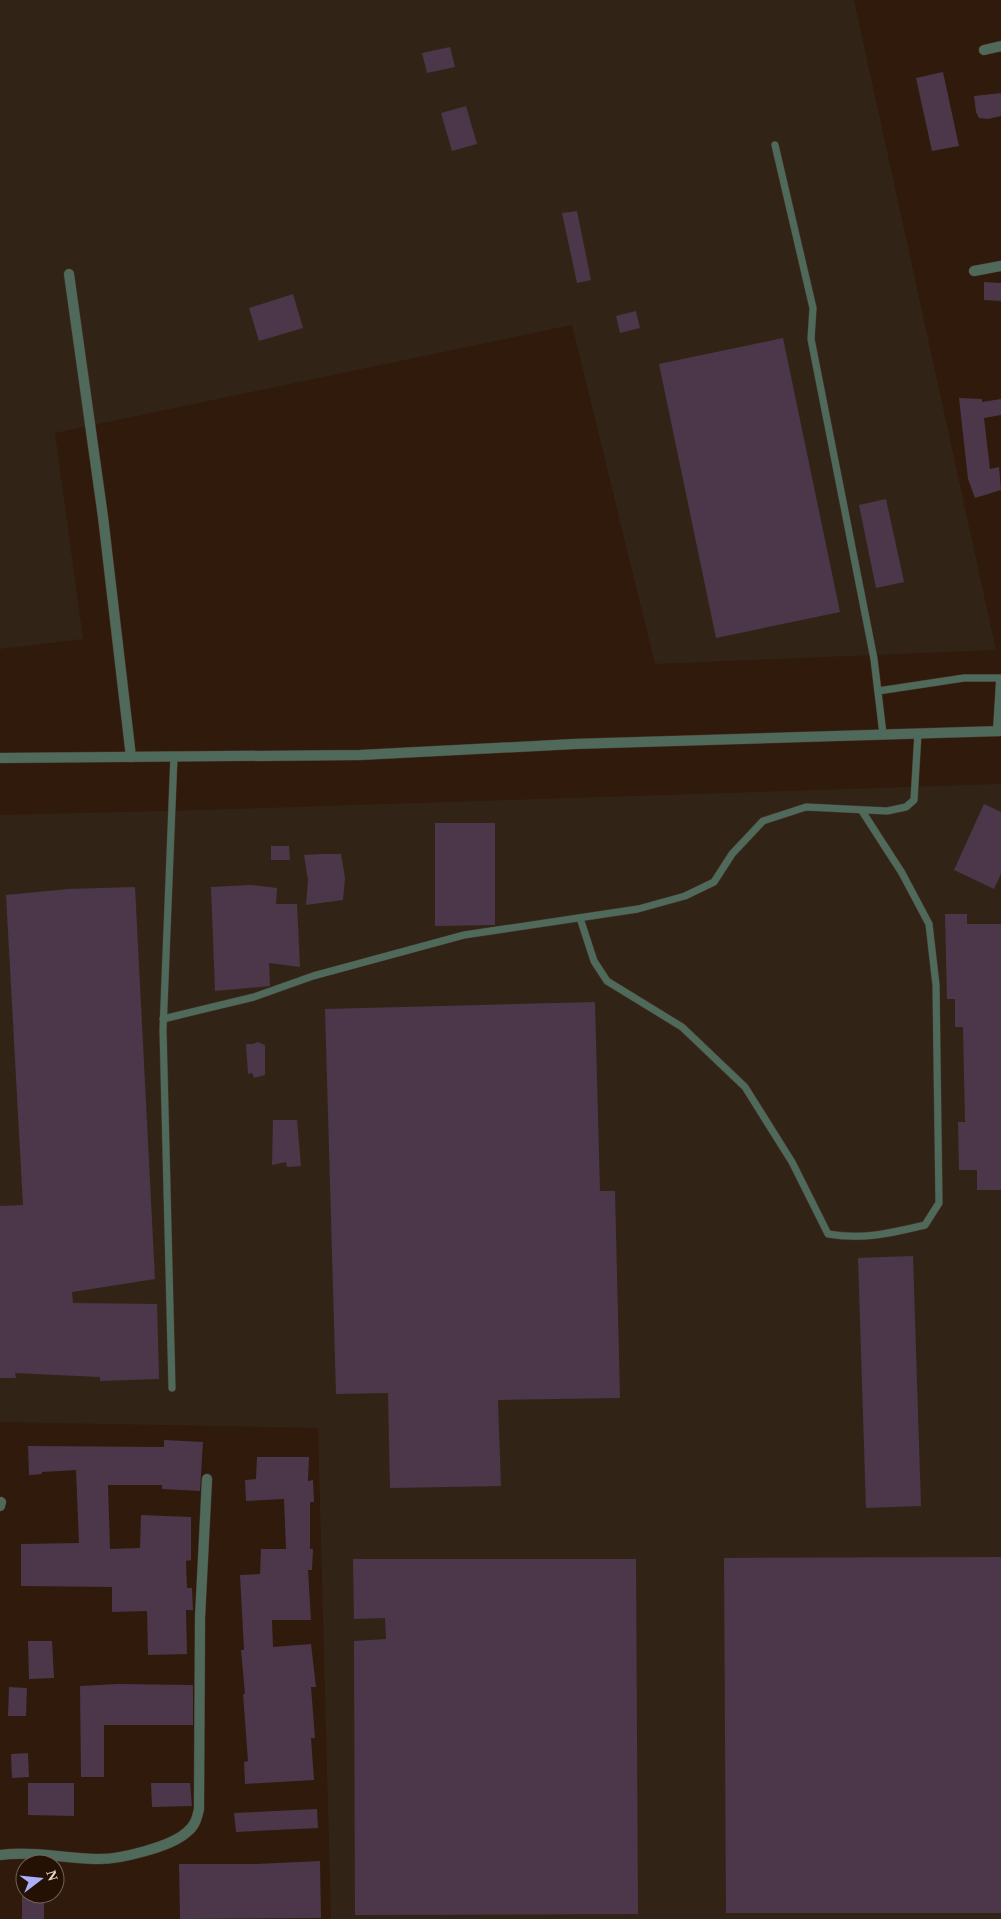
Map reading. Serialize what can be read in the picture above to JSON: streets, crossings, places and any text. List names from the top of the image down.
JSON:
{
  "north": "right"
}
